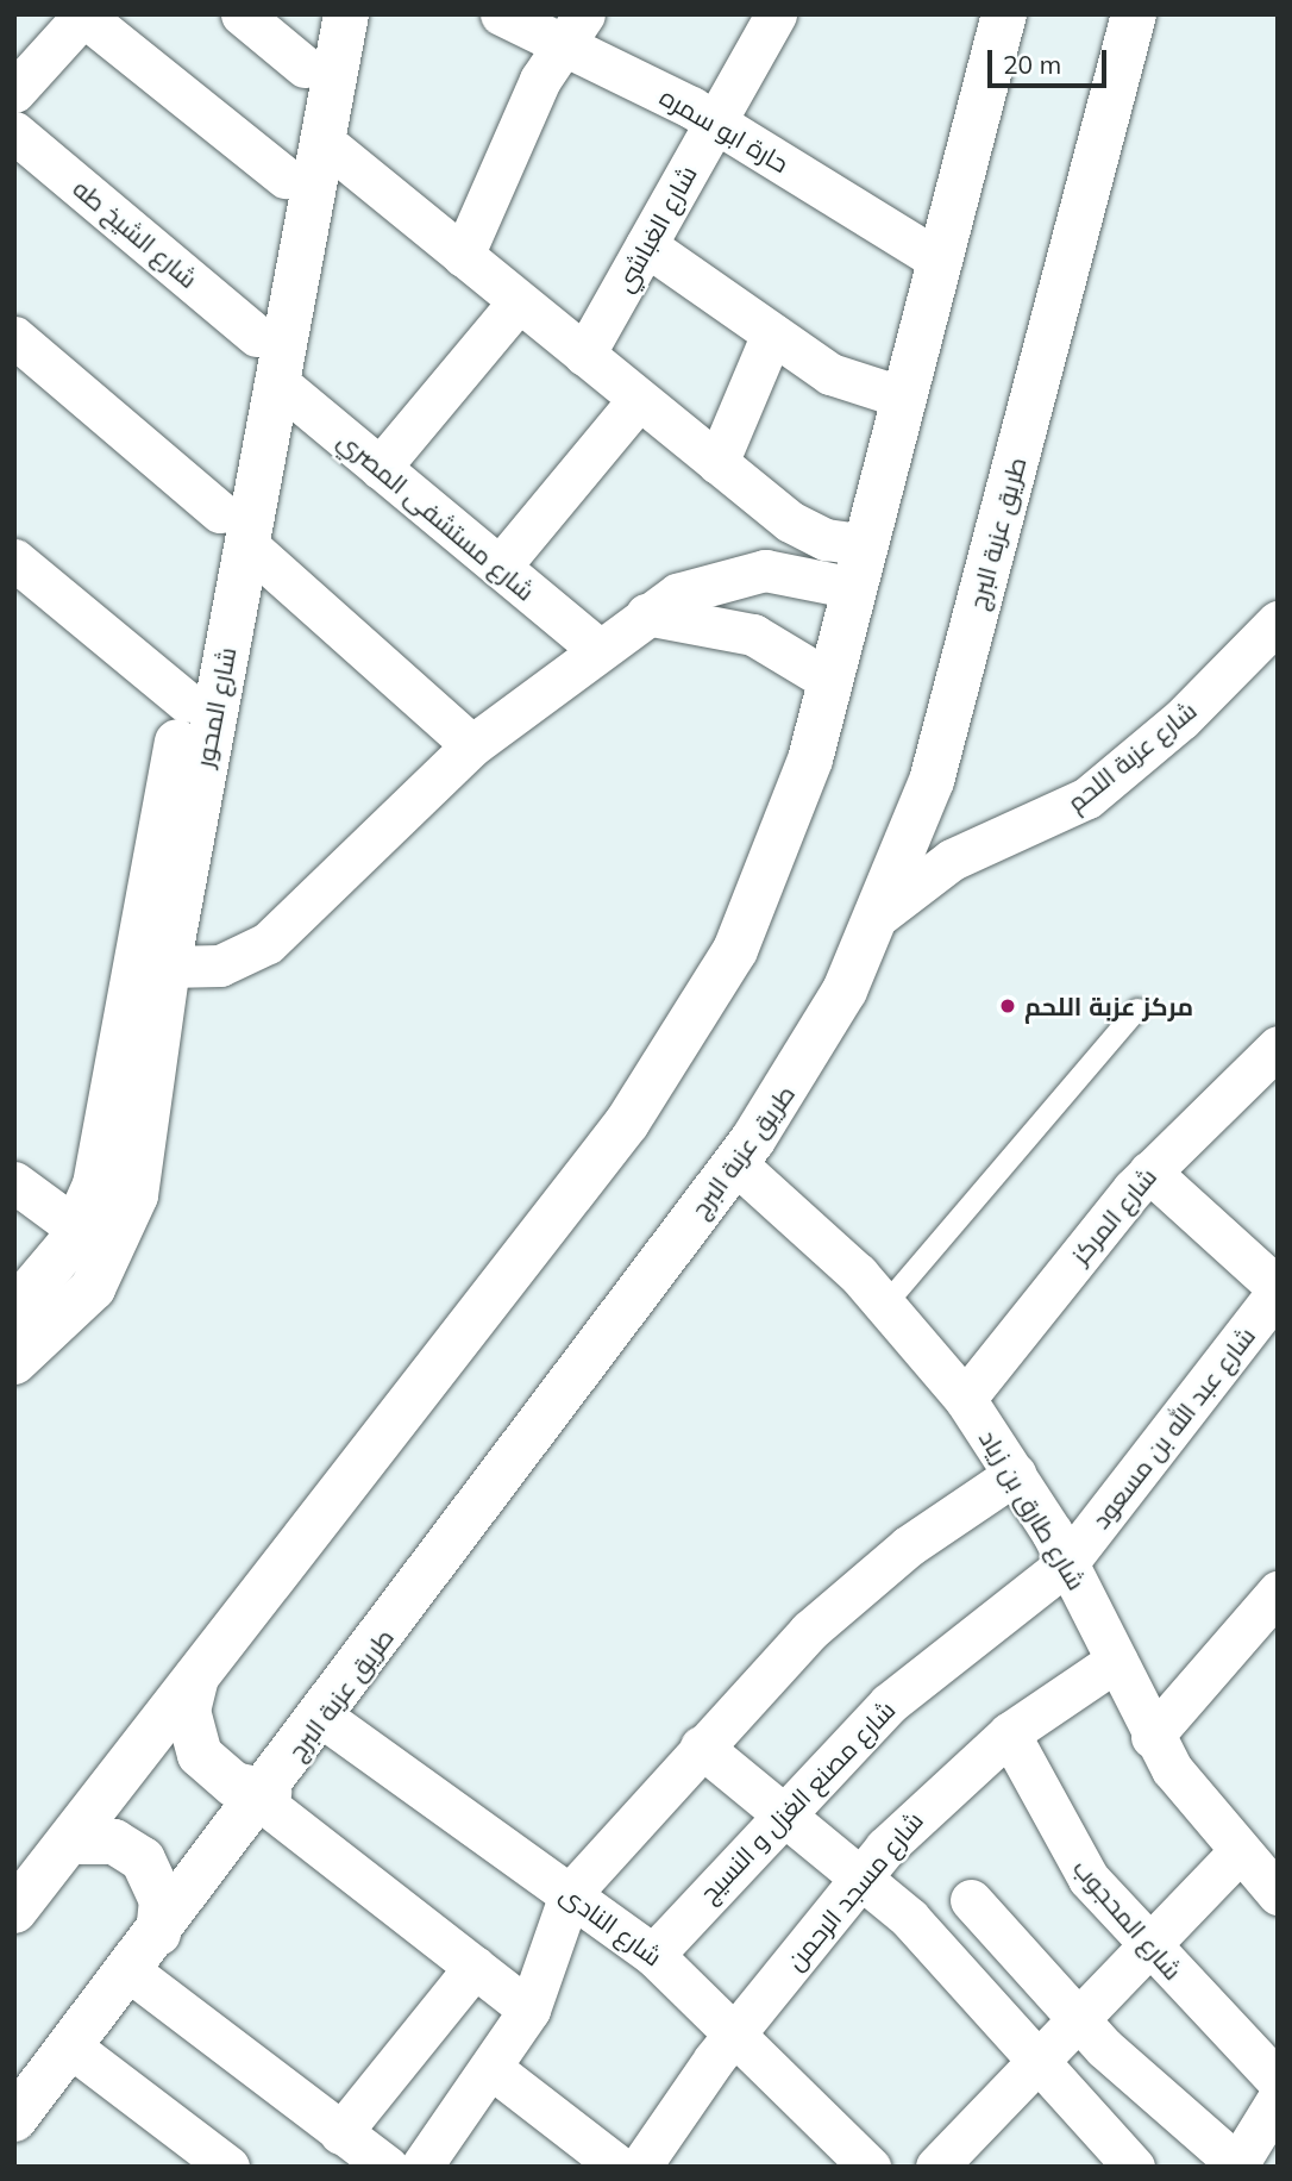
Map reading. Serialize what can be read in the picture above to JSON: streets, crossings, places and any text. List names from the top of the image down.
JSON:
{
  "streets": {
    "street": [
      "حارة ابو سمره",
      "شارع الغباشي",
      "شارع الشيخ طه",
      "شارع مستشفى المصري",
      "طريق عزبة البرج",
      "شارع المحور",
      "شارع عزبة اللحم",
      "شارع المركز",
      "شارع عبد الله بن مسعود",
      "شارع طارق بن زياد",
      "شارع مصنع الغزل و النسيج",
      "شارع مسجد الرحمن",
      "شارع المحجوب",
      "شارع النادى"
    ]
  },
  "crossings": [
    ["حارة ابو سمره", "شارع الغباشي"],
    ["شارع الشيخ طه", "شارع المحور"],
    ["شارع مستشفى المصري", "شارع المحور"],
    ["طريق عزبة البرج", "شارع عزبة اللحم"],
    ["طريق عزبة البرج", "شارع طارق بن زياد"],
    ["طريق عزبة البرج", "شارع النادى"],
    ["شارع المركز", "شارع طارق بن زياد"],
    ["شارع عبد الله بن مسعود", "شارع طارق بن زياد"],
    ["شارع عبد الله بن مسعود", "شارع مصنع الغزل و النسيج"],
    ["شارع طارق بن زياد", "شارع مصنع الغزل و النسيج"],
    ["شارع طارق بن زياد", "شارع مسجد الرحمن"],
    ["شارع مصنع الغزل و النسيج", "شارع النادى"],
    ["شارع مسجد الرحمن", "شارع المحجوب"],
    ["شارع مسجد الرحمن", "شارع النادى"]
  ],
  "places": ["مركز عزبة اللحم"],
  "scale_bar": "20 m"
}
